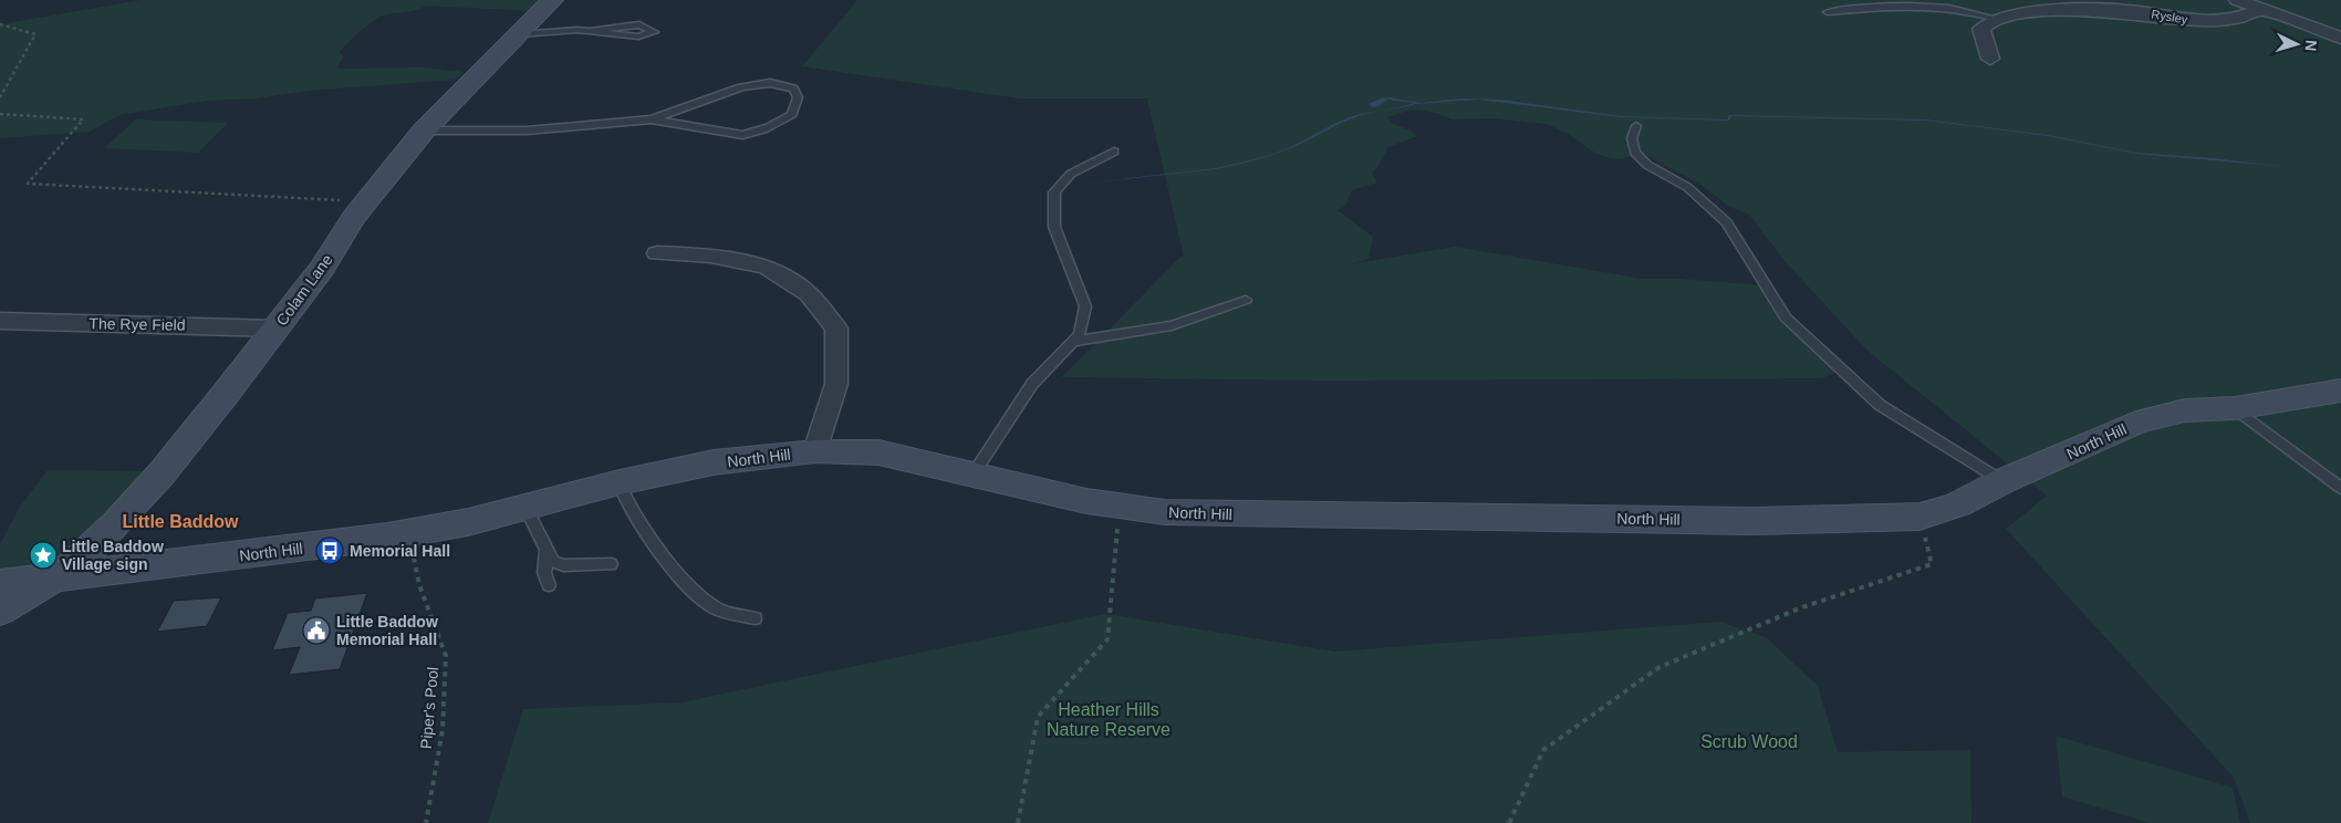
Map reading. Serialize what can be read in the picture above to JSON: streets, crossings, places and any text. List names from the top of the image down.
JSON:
{
  "streets": {
    "street": [
      "Rysley",
      "Colam Lane",
      "The Rye Field",
      "North Hill"
    ],
    "path": ["Piper's Pool"]
  },
  "crossings": [
    ["Colam Lane", "The Rye Field"],
    ["Colam Lane", "North Hill"],
    ["North Hill", "Piper's Pool"]
  ],
  "districts": ["Little Baddow"],
  "parks": ["Heather Hills Nature Reserve", "Scrub Wood"],
  "places": {
    "bus stop": ["Memorial Hall"],
    "place": ["Little Baddow Village sign"],
    "public building": ["Little Baddow Memorial Hall"]
  },
  "north": "right"
}
